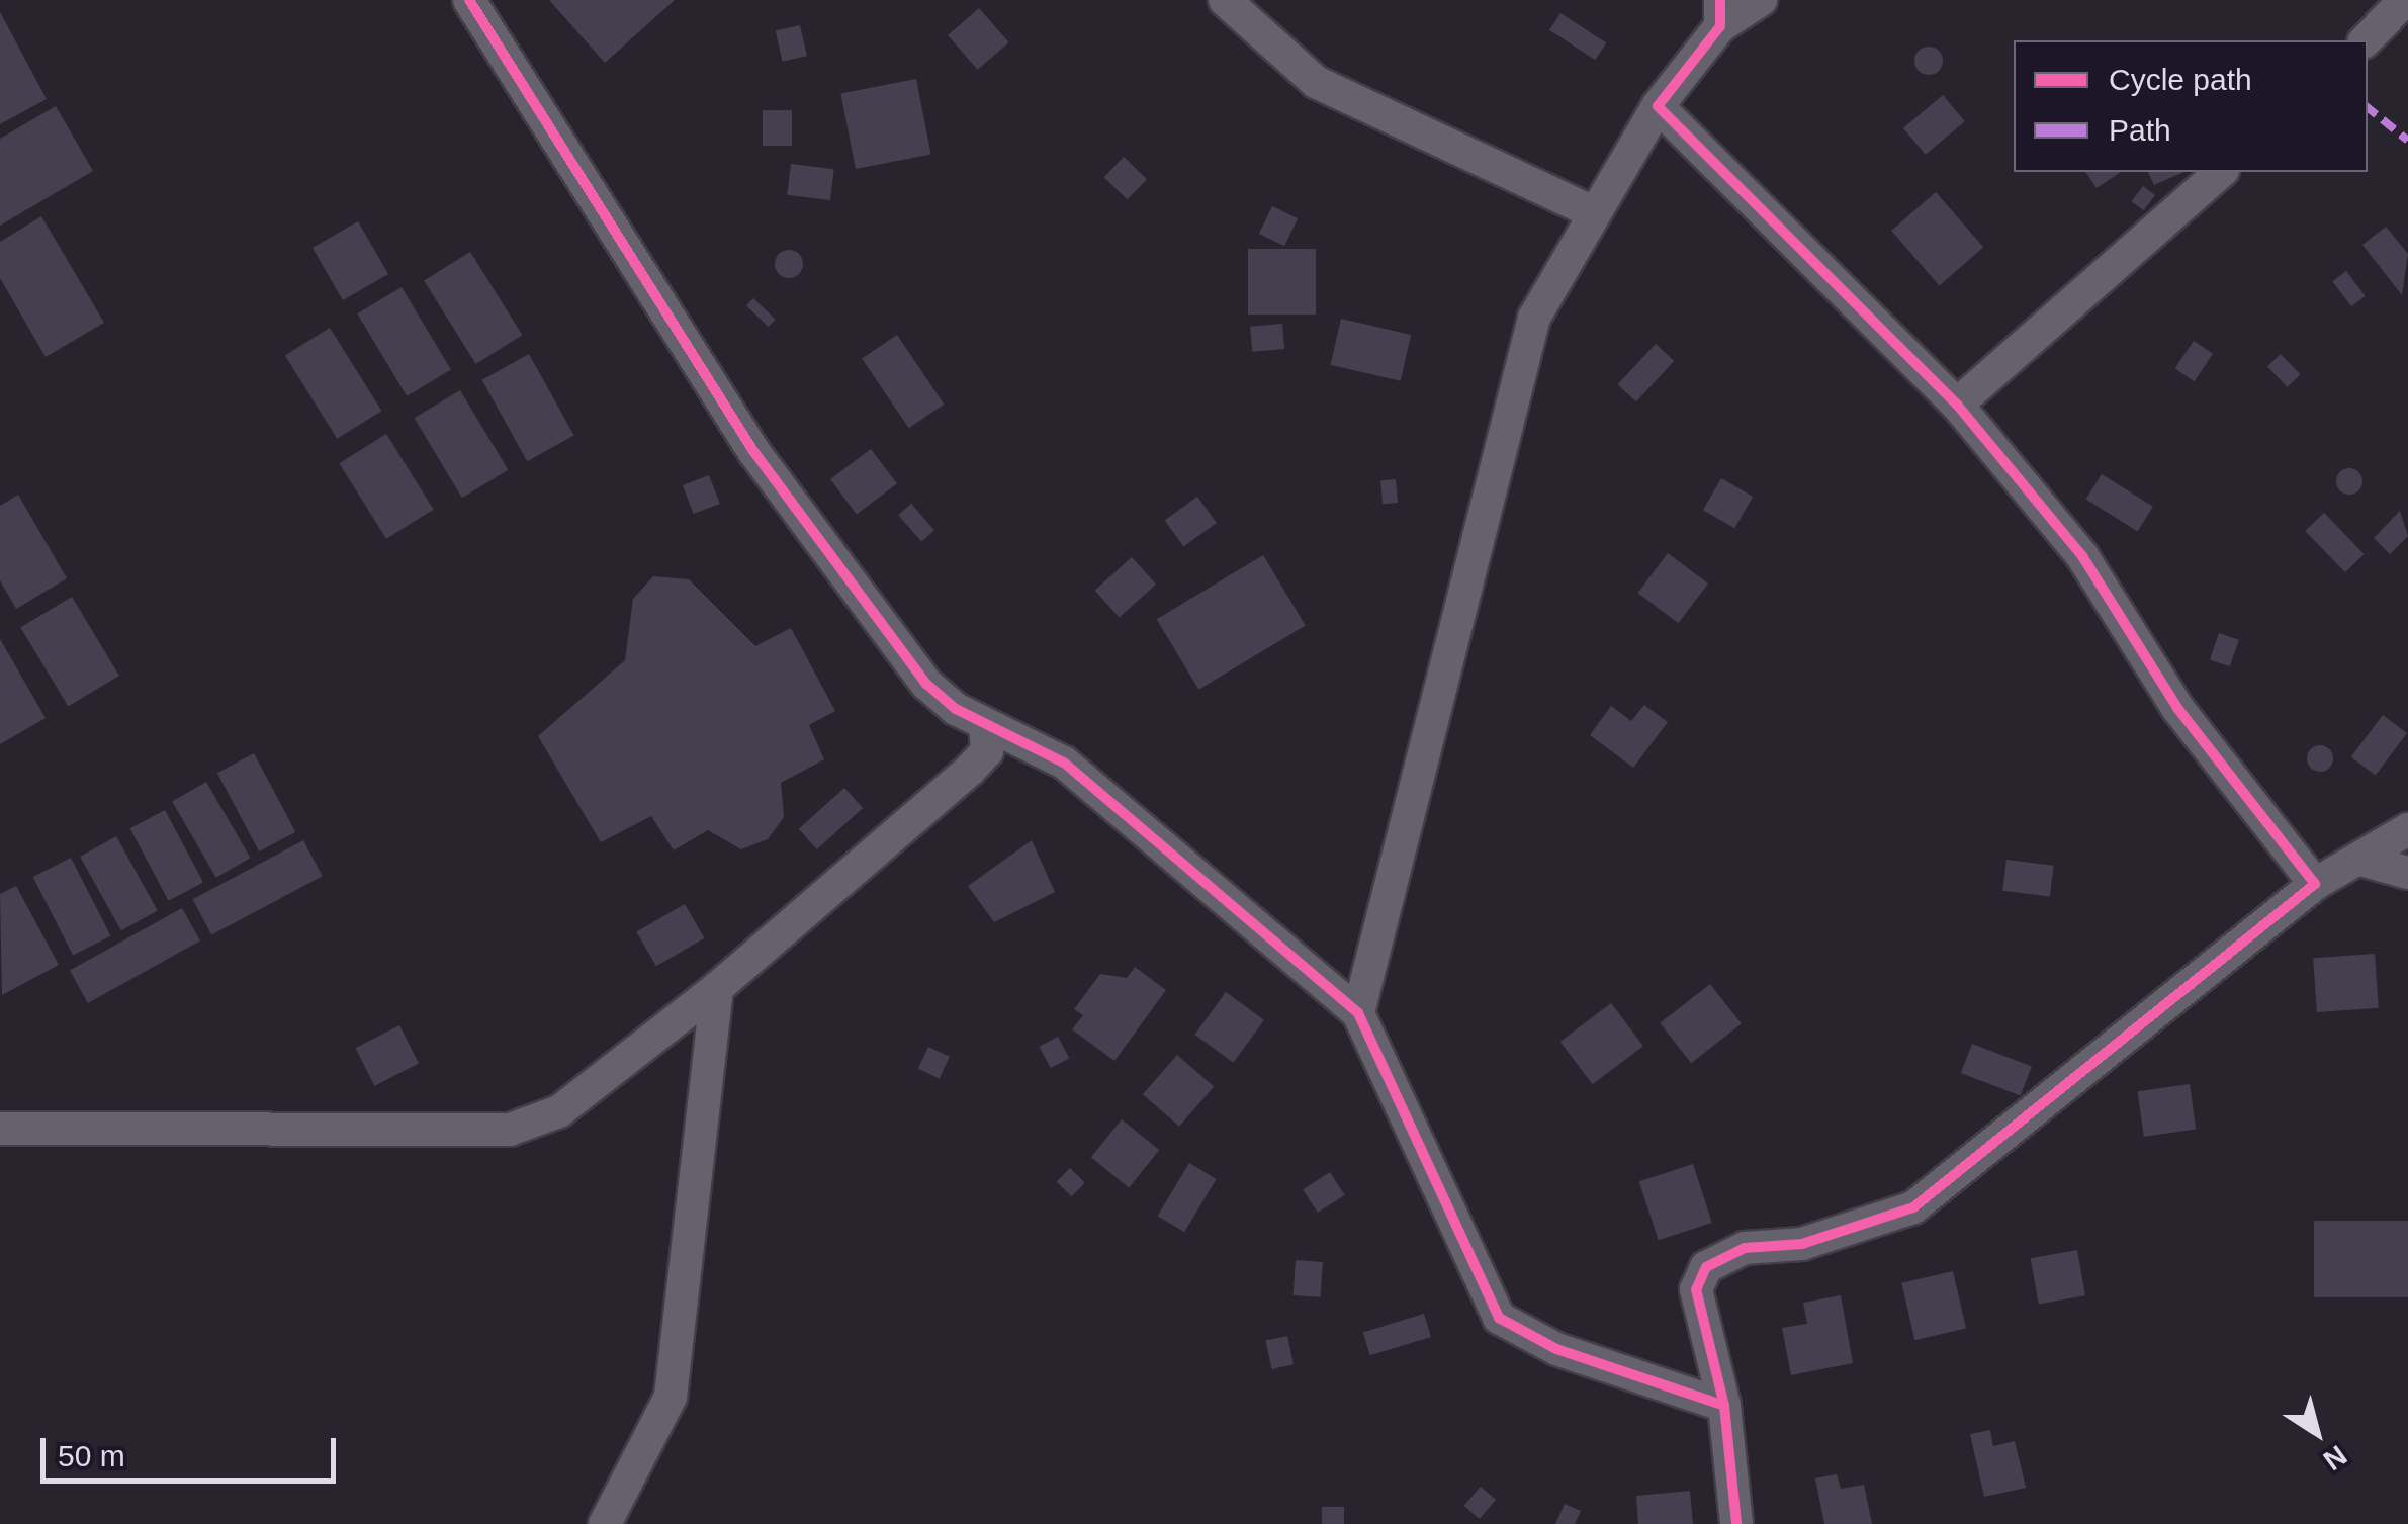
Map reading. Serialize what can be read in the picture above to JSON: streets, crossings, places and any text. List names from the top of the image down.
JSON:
{
  "legend": ["Cycle path", "Path"],
  "scale_bar": "50 m",
  "north": "bottom right"
}
